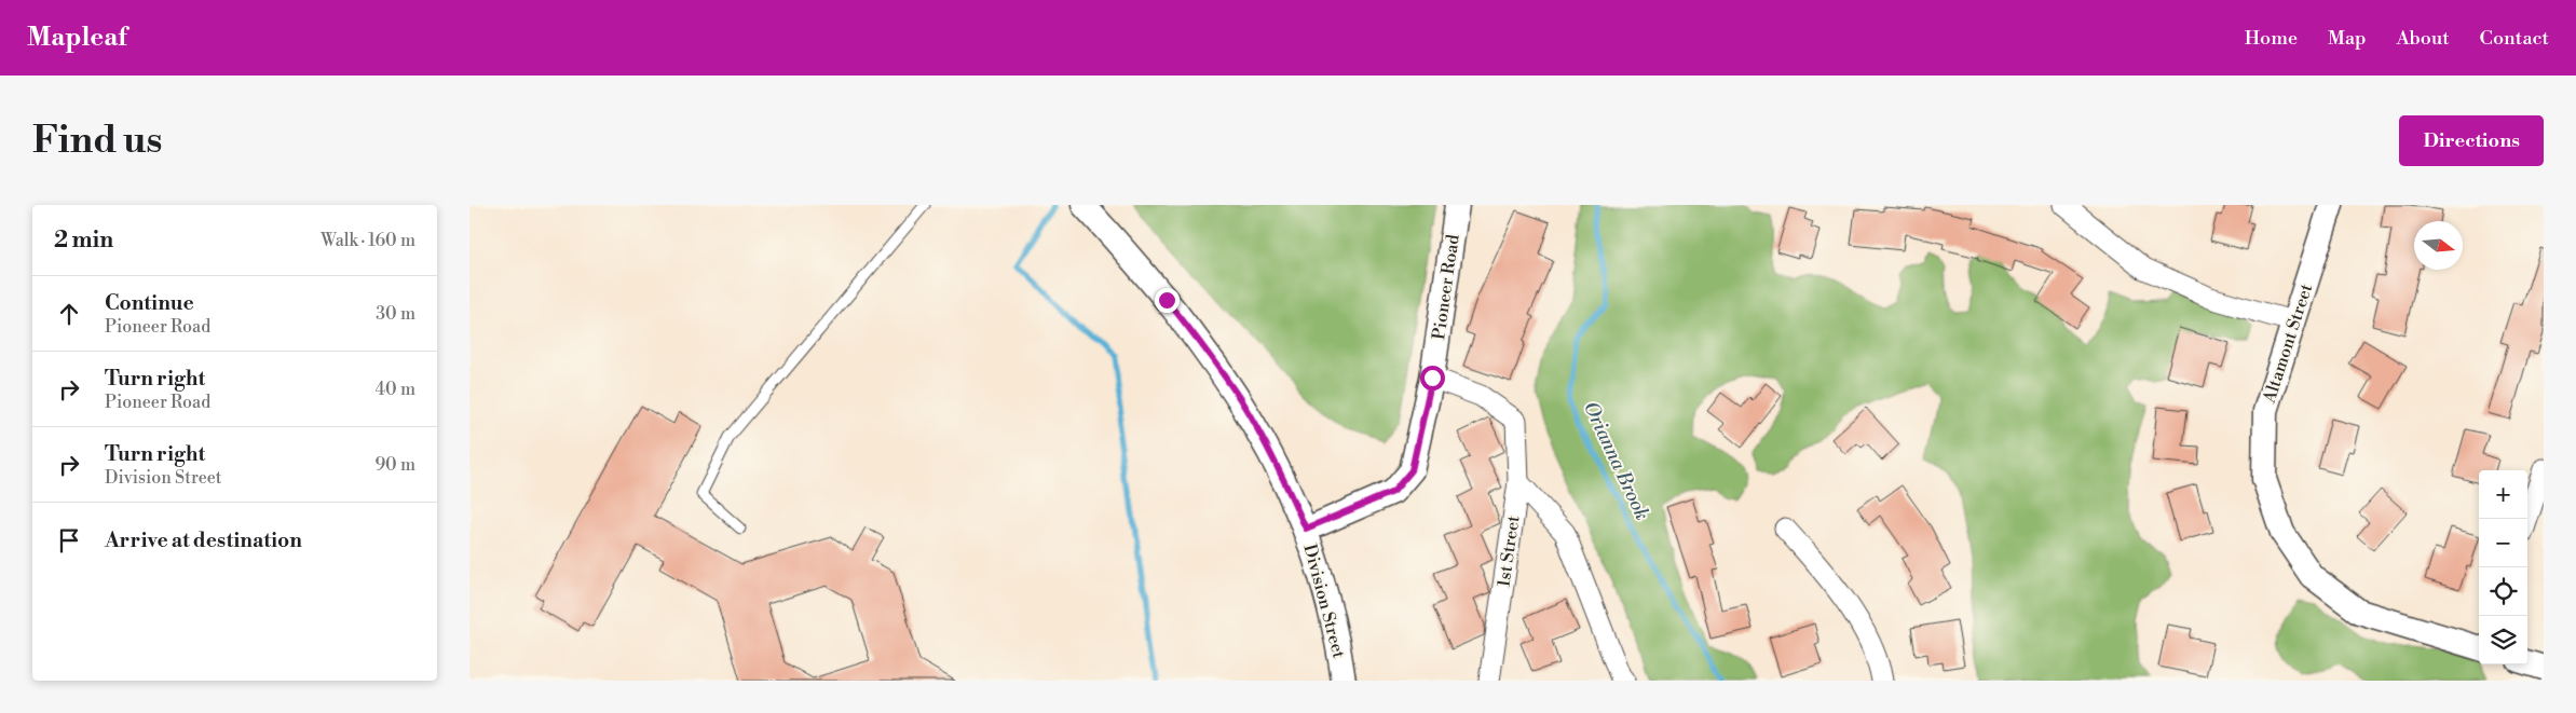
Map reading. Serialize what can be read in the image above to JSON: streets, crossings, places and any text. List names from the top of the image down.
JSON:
{
  "streets": {
    "street": [
      "Pioneer Road",
      "Altamont Street",
      "1st Street",
      "Division Street"
    ]
  },
  "crossings": [
    ["Pioneer Road", "1st Street"],
    ["Pioneer Road", "Division Street"]
  ],
  "water": ["Orianna Brook"],
  "north": "right",
  "page": {
    "header": "Mapleaf",
    "nav": [
      "Home",
      "Map",
      "About",
      "Contact"
    ],
    "buttons": "Directions",
    "title": "Find us",
    "heading": ["2 min", "Walk · 160 m"],
    "list": [
      ["Continue", "Pioneer Road", "30 m"],
      ["Turn right", "Pioneer Road", "40 m"],
      ["Turn right", "Division Street", "90 m"],
      "Arrive at destination"
    ],
    "map_buttons": ["+", "−"]
  }
}
